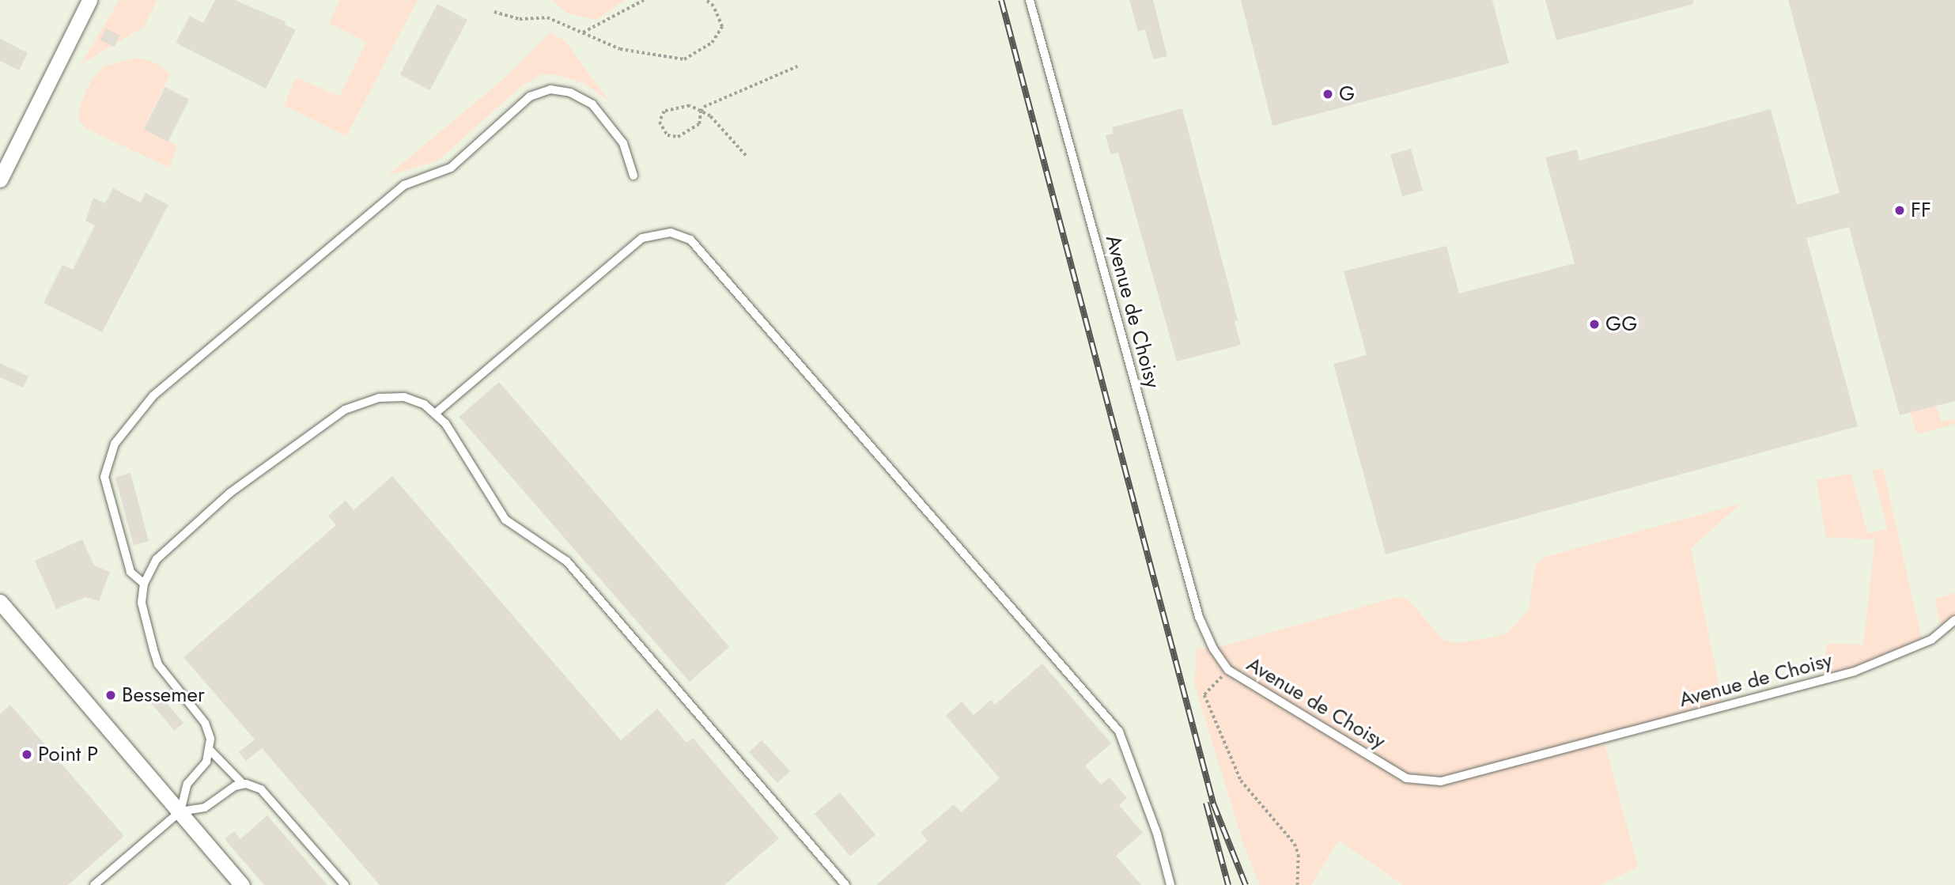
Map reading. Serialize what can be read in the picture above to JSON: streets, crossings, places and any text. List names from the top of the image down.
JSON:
{
  "streets": {
    "lane": ["Avenue de Choisy"]
  },
  "places": [
    "G",
    "FF",
    "GG",
    "Bessemer",
    "Point P"
  ]
}
